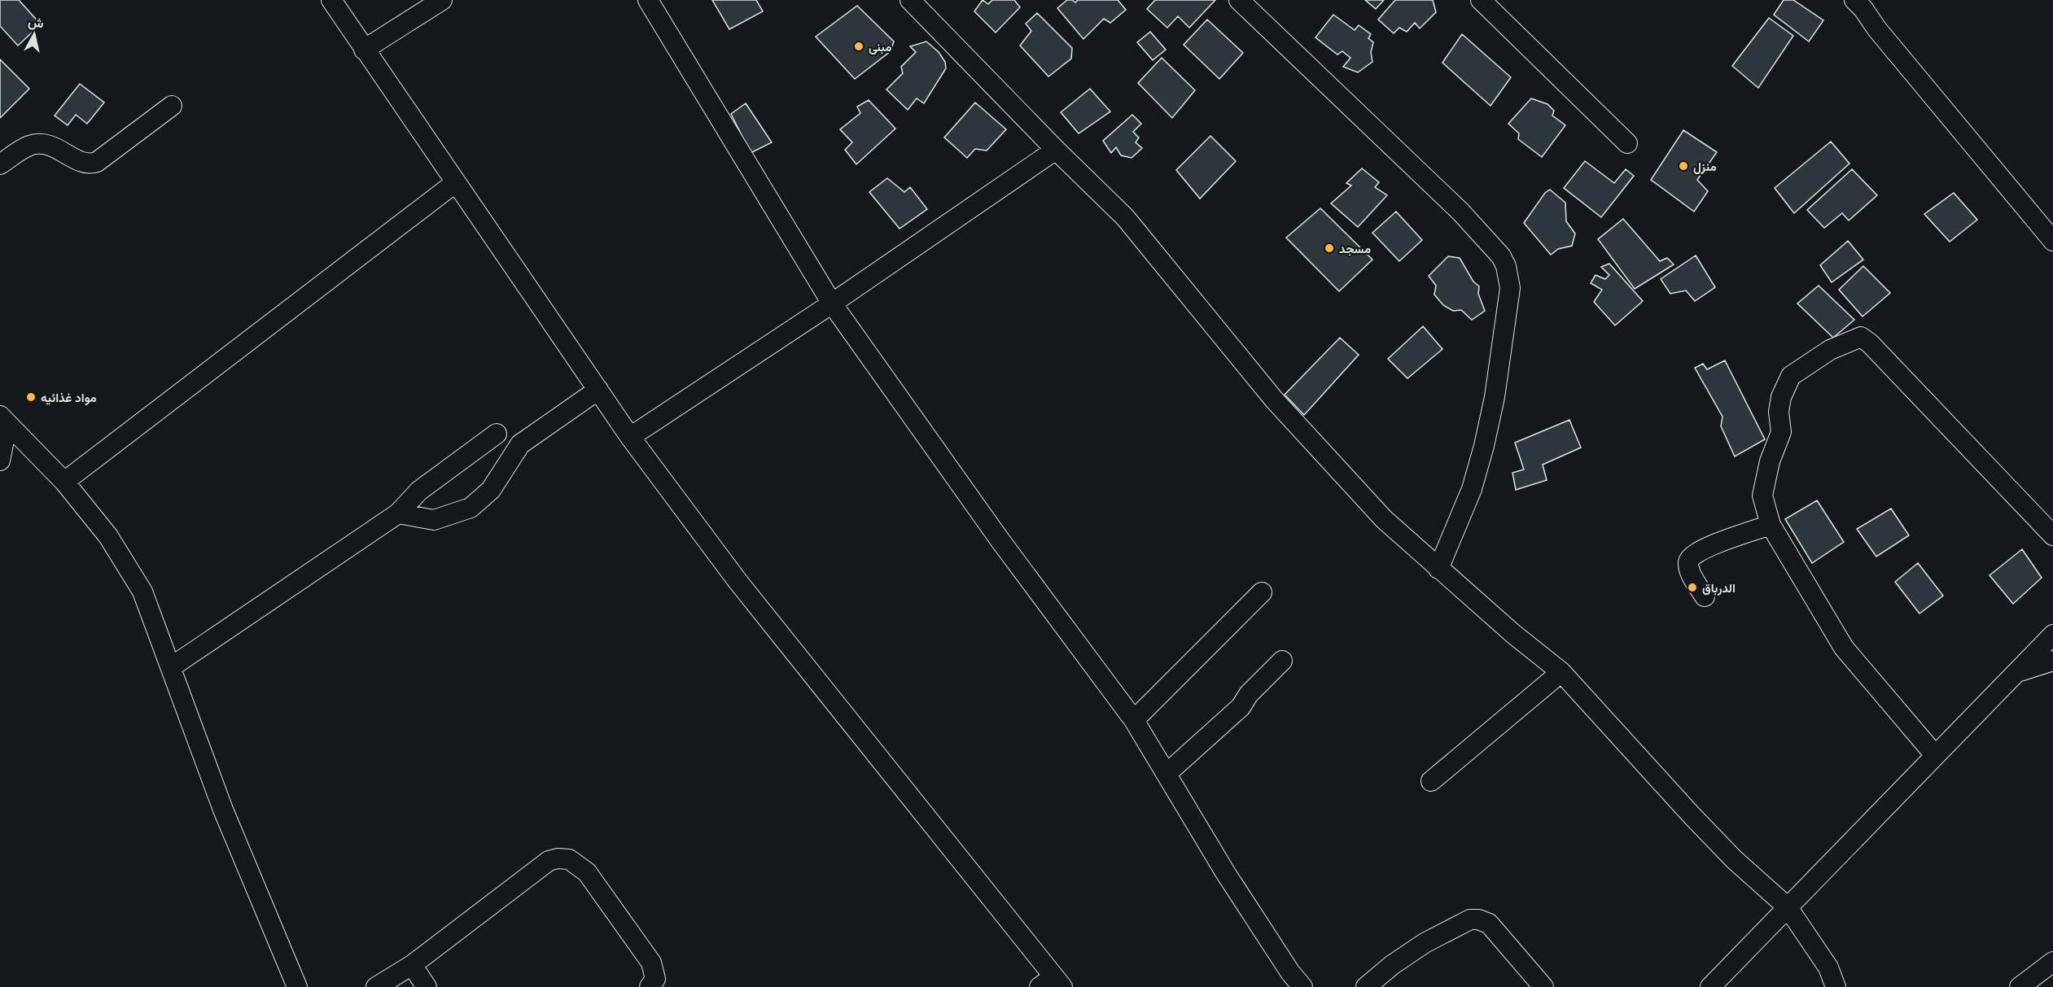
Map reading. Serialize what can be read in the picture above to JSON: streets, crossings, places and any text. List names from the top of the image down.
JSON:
{
  "places": [
    "مبنى",
    "منزل",
    "مسجد",
    "مواد غذائيه",
    "الدرباق"
  ],
  "north": "top"
}
